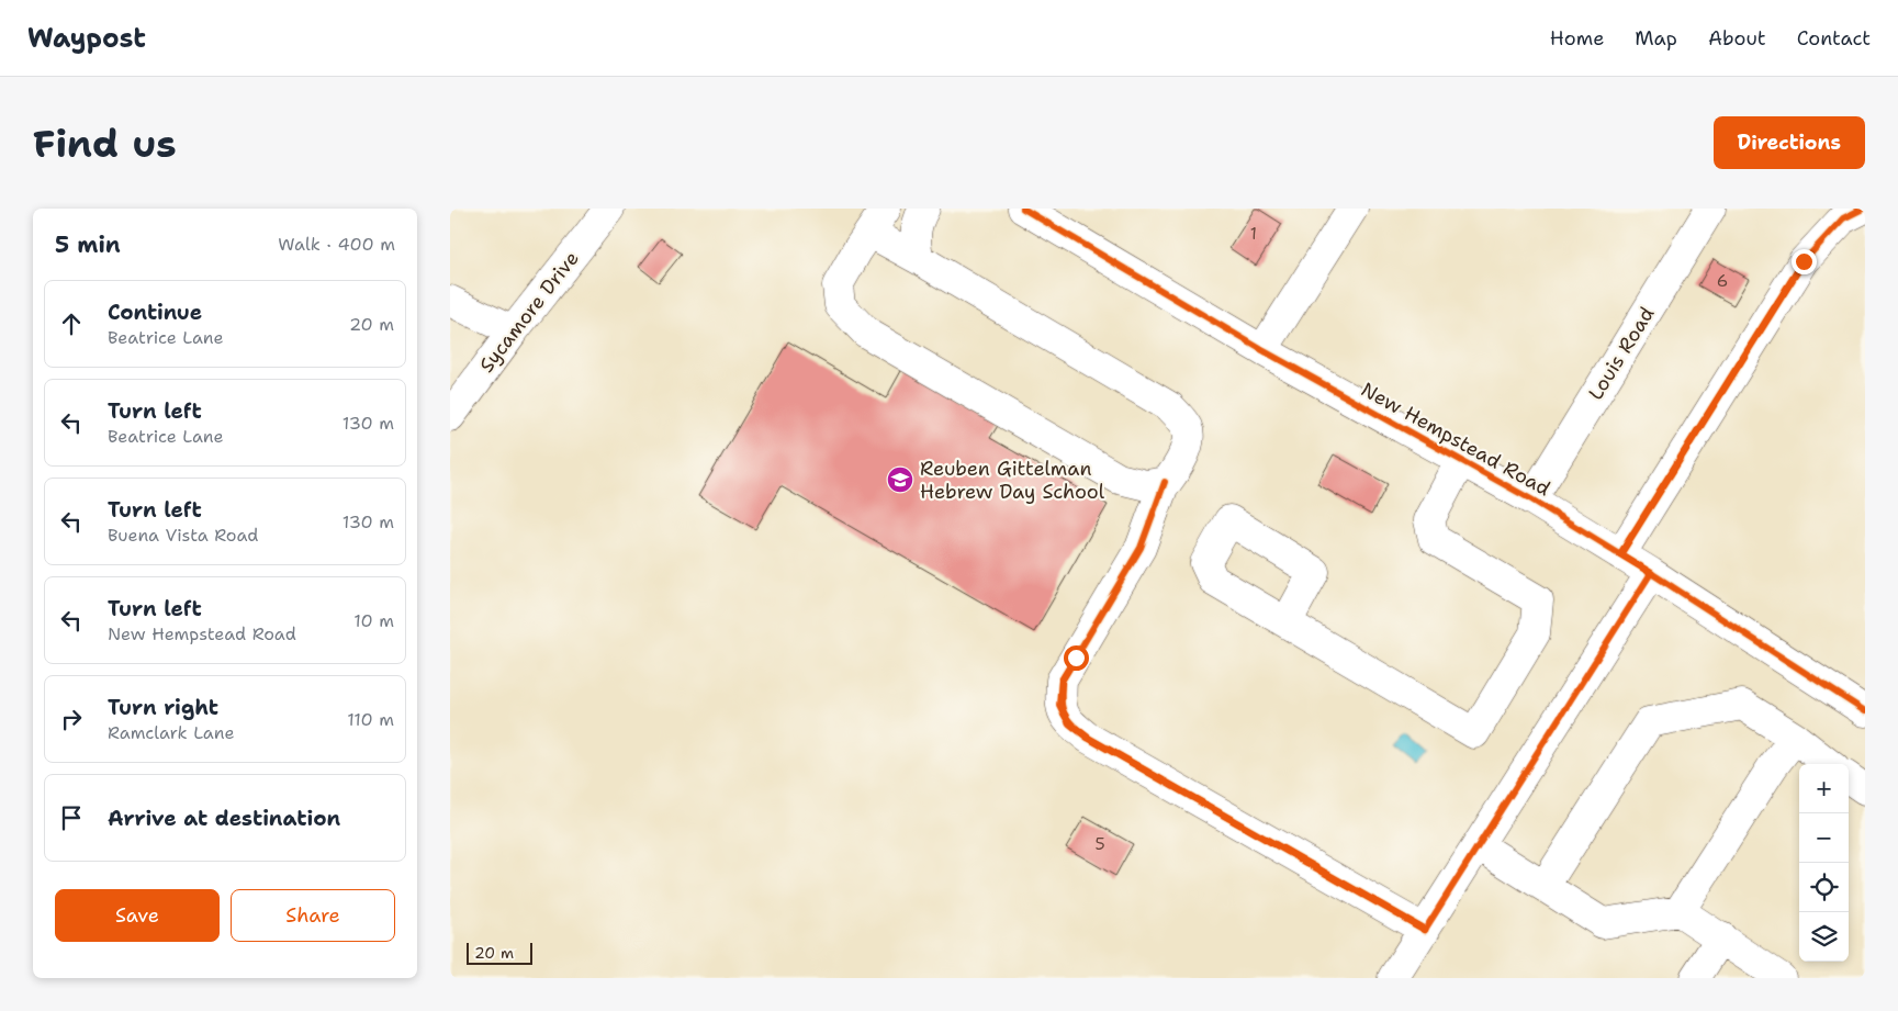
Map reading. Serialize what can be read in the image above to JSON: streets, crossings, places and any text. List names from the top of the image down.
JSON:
{
  "streets": {
    "street": ["Sycamore Drive", "Louis Road", "New Hempstead Road"]
  },
  "crossings": [
    ["Louis Road", "New Hempstead Road"]
  ],
  "places": {
    "school or university": ["Reuben Gittelman Hebrew Day School"]
  },
  "house_numbers": ["1", "6", "5"],
  "scale_bar": "20 m",
  "page": {
    "header": "Waypost",
    "nav": [
      "Home",
      "Map",
      "About",
      "Contact"
    ],
    "buttons": [
      "Directions",
      ["Save", "Share"]
    ],
    "title": "Find us",
    "heading": ["5 min", "Walk · 400 m"],
    "list": [
      ["Continue", "Beatrice Lane", "20 m"],
      ["Turn left", "Beatrice Lane", "130 m"],
      ["Turn left", "Buena Vista Road", "130 m"],
      ["Turn left", "New Hempstead Road", "10 m"],
      ["Turn right", "Ramclark Lane", "110 m"],
      "Arrive at destination"
    ],
    "map_buttons": ["+", "−"],
    "scale": "20 m"
  }
}
